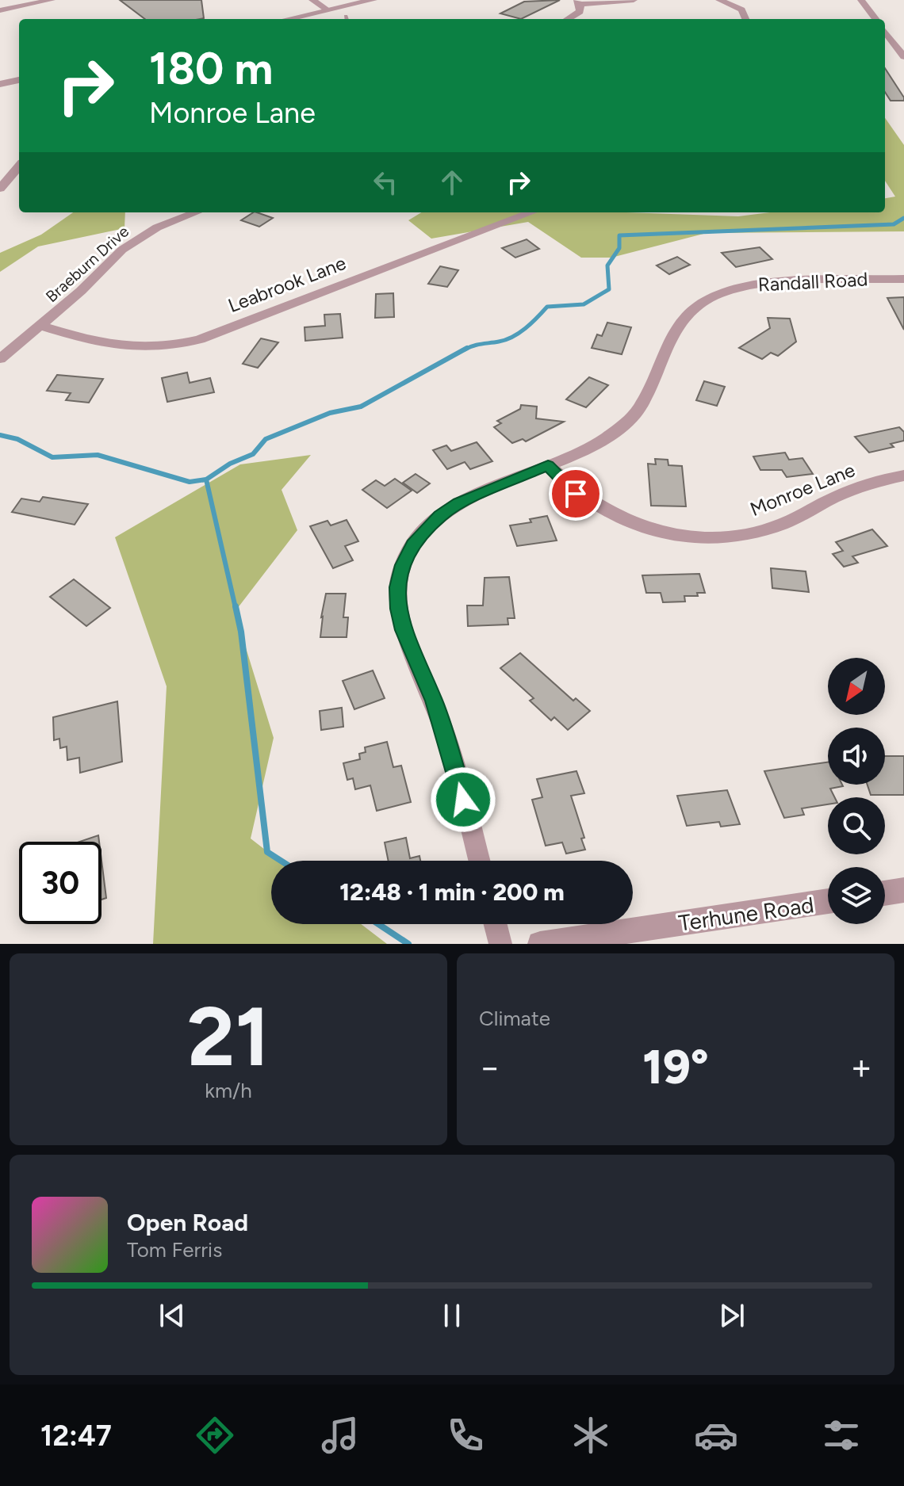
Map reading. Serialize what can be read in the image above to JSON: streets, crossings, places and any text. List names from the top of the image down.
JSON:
{
  "streets": {
    "street": [
      "Braeburn Drive",
      "Randall Road",
      "Leabrook Lane",
      "Monroe Lane",
      "Terhune Road"
    ]
  },
  "crossings": [
    ["Braeburn Drive", "Leabrook Lane"],
    ["Randall Road", "Monroe Lane"]
  ],
  "north": "bottom left",
  "page": {
    "turn": ["180 m", "Monroe Lane"],
    "limit": "30",
    "trip": "12:48 · 1 min · 200 m",
    "tile": [
      ["21", "km/h"],
      "Climate"
    ],
    "heat": ["−", "19°", "+"],
    "song": ["Open Road", "Tom Ferris"],
    "tabs": "12:47"
  }
}
